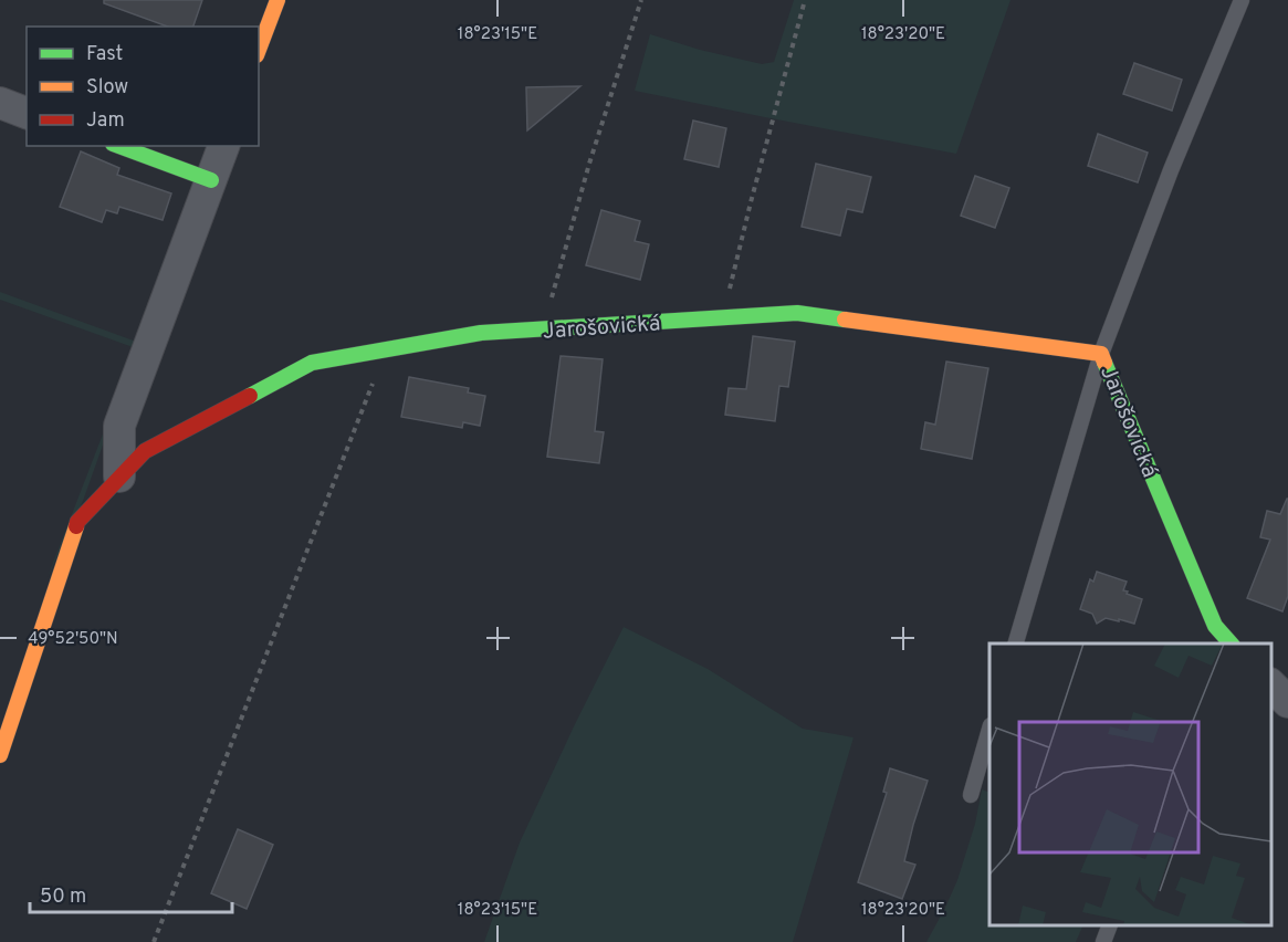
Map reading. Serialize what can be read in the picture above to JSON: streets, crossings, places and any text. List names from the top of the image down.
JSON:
{
  "streets": {
    "street": ["Jarošovická"]
  },
  "legend": ["Fast", "Slow", "Jam"],
  "scale_bar": "50 m",
  "coordinates": ["18°23'15\"E", "18°23'20\"E", "49°52'50\"N"]
}
